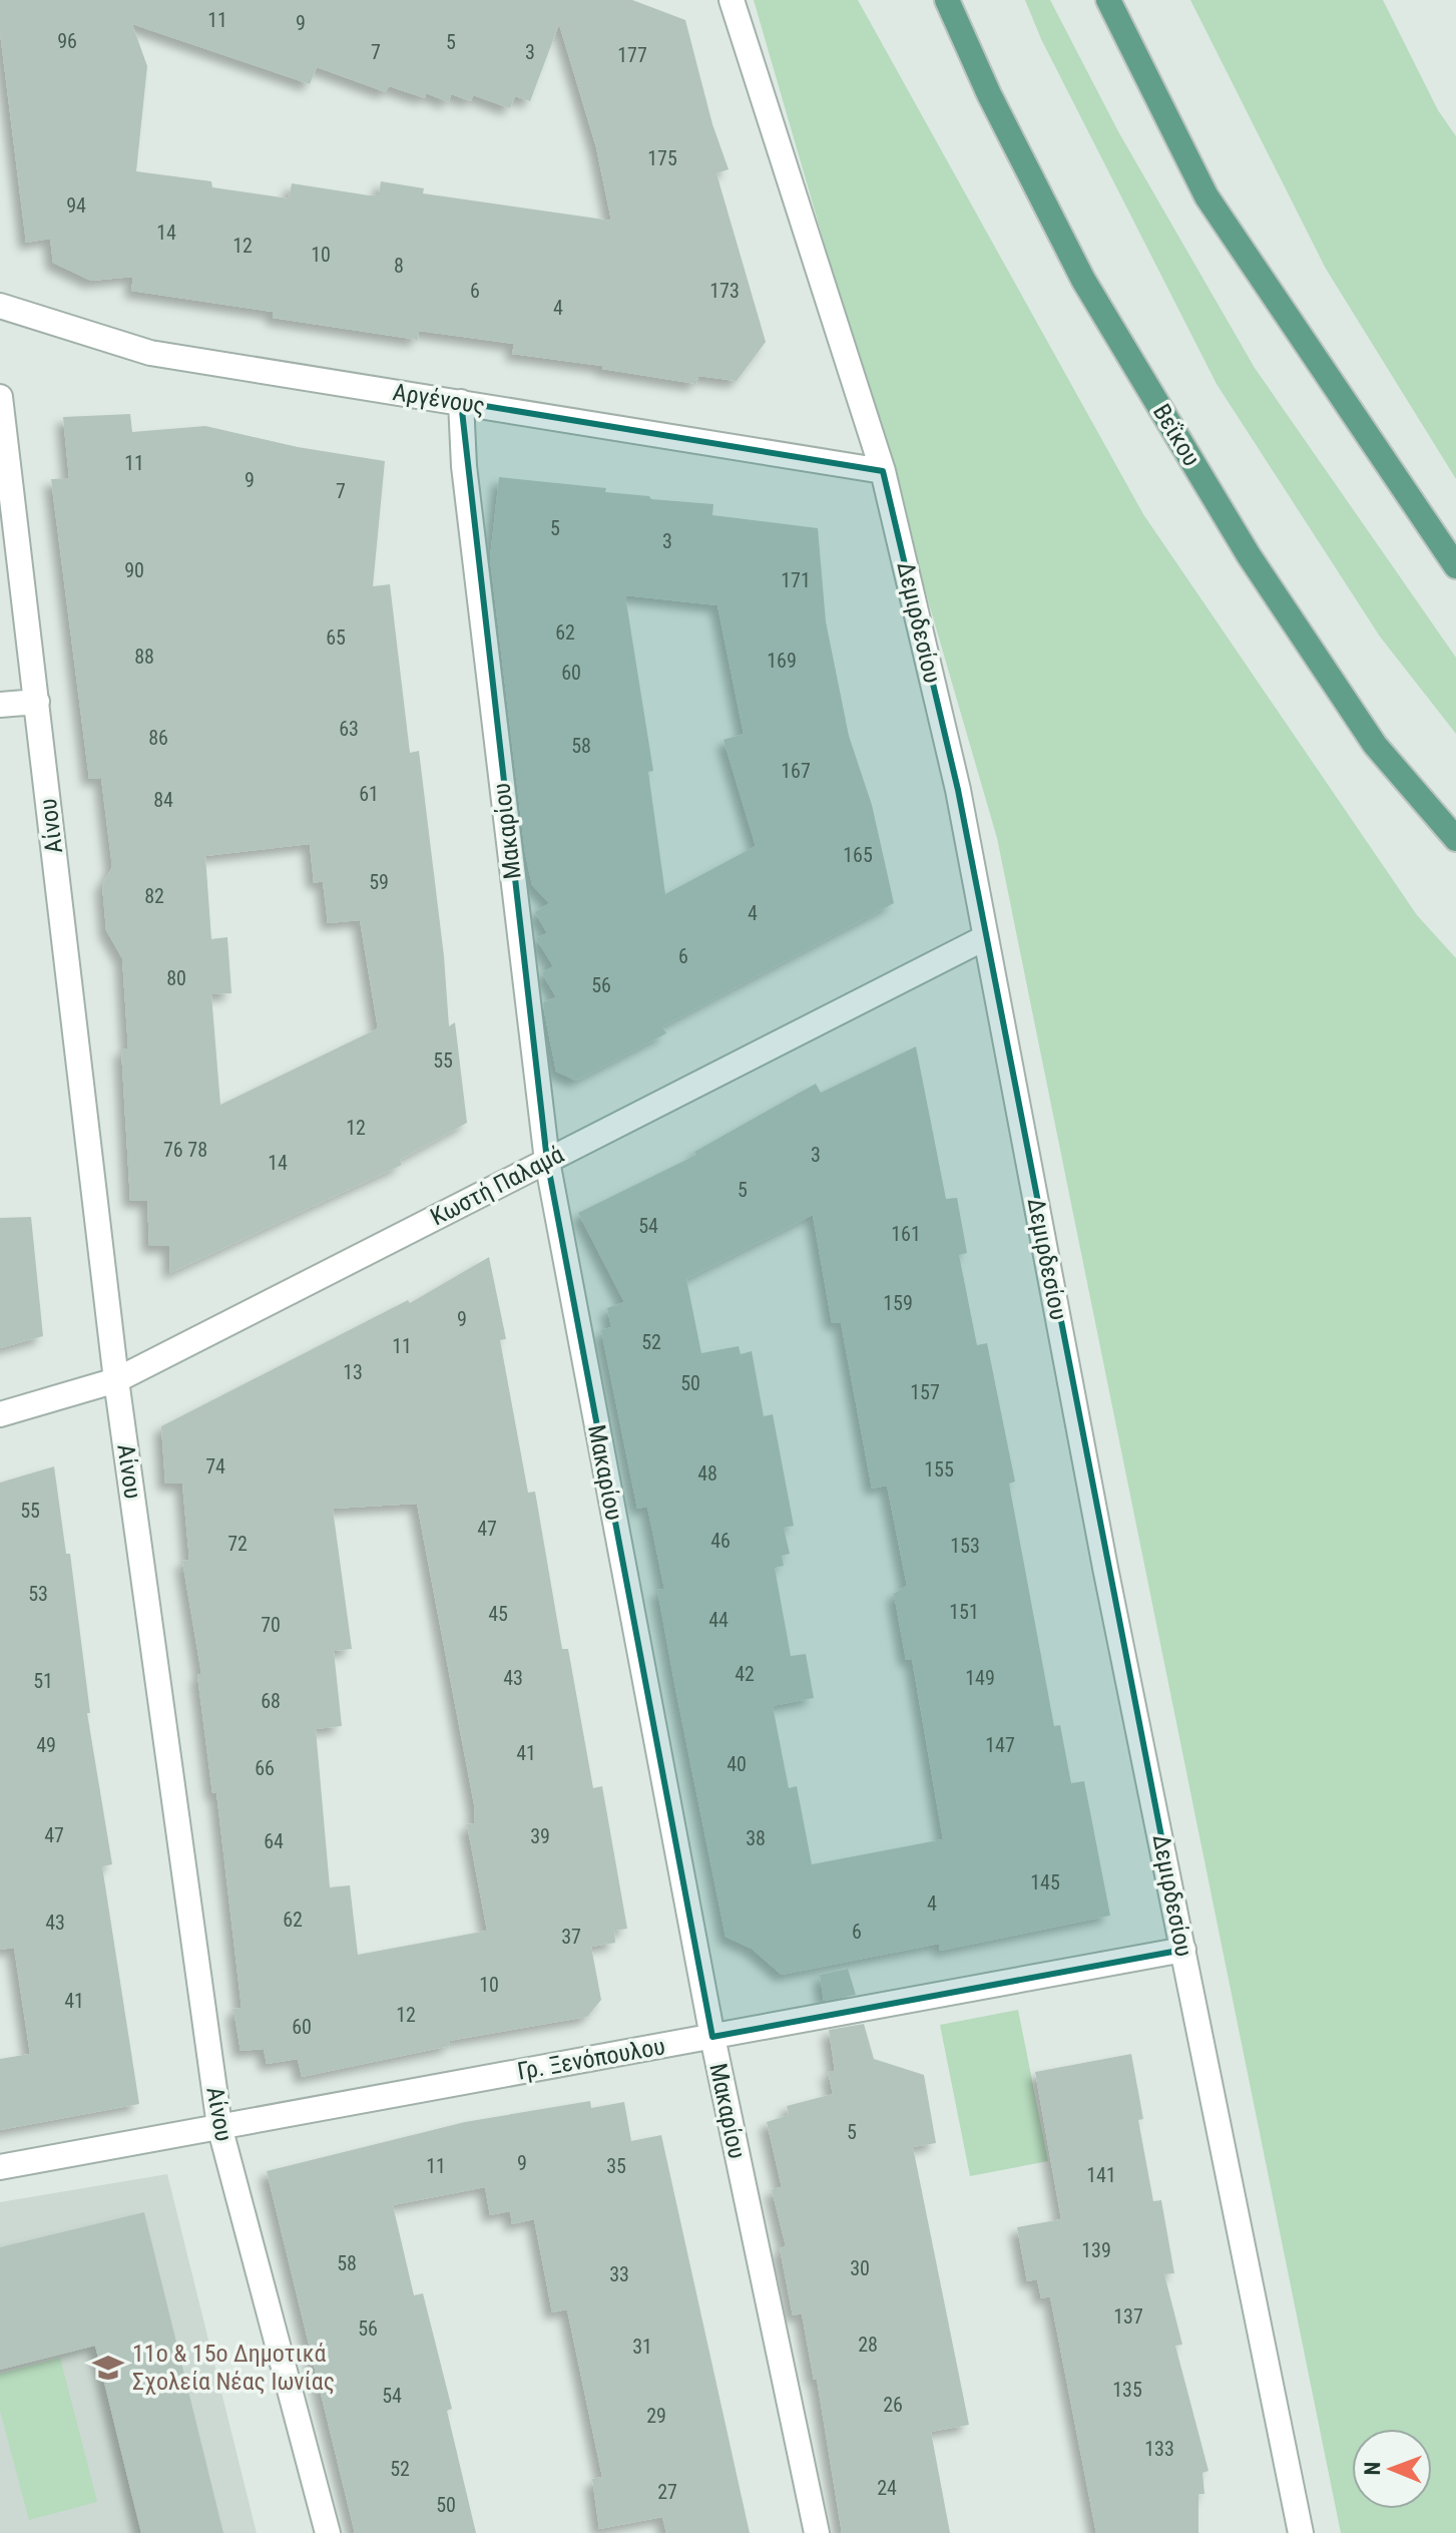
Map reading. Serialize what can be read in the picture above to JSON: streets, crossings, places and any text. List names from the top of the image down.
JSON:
{
  "streets": {
    "main road": ["Βεΐκου"],
    "street": [
      "Αργένους",
      "Δεμιρδεσίου",
      "Αίνου",
      "Μακαρίου",
      "Κωστή Παλαμά",
      "Γρ. Ξενόπουλου"
    ]
  },
  "crossings": [
    ["Αργένους", "Δεμιρδεσίου"],
    ["Αργένους", "Μακαρίου"],
    ["Δεμιρδεσίου", "Κωστή Παλαμά"],
    ["Δεμιρδεσίου", "Γρ. Ξενόπουλου"],
    ["Αίνου", "Κωστή Παλαμά"],
    ["Αίνου", "Γρ. Ξενόπουλου"],
    ["Μακαρίου", "Κωστή Παλαμά"],
    ["Μακαρίου", "Γρ. Ξενόπουλου"]
  ],
  "places": {
    "school or university": ["11ο & 15ο Δημοτικά Σχολεία Νέας Ιωνίας"]
  },
  "house_numbers": [
    "11",
    "9",
    "96",
    "5",
    "7",
    "3",
    "177",
    "175",
    "94",
    "14",
    "12",
    "10",
    "8",
    "6",
    "173",
    "4",
    "11",
    "9",
    "7",
    "5",
    "3",
    "90",
    "171",
    "62",
    "65",
    "88",
    "169",
    "60",
    "63",
    "86",
    "58",
    "167",
    "61",
    "84",
    "165",
    "59",
    "82",
    "4",
    "6",
    "80",
    "56",
    "55",
    "12",
    "76 78",
    "3",
    "14",
    "5",
    "54",
    "161",
    "159",
    "9",
    "52",
    "11",
    "13",
    "50",
    "157",
    "74",
    "155",
    "48",
    "55",
    "47",
    "46",
    "72",
    "153",
    "53",
    "151",
    "45",
    "44",
    "70",
    "42",
    "43",
    "149",
    "51",
    "68",
    "49",
    "147",
    "41",
    "40",
    "66",
    "47",
    "39",
    "38",
    "64",
    "145",
    "4",
    "62",
    "43",
    "6",
    "37",
    "10",
    "41",
    "12",
    "60",
    "5",
    "9",
    "11",
    "35",
    "141",
    "139",
    "58",
    "30",
    "33",
    "137",
    "56",
    "28",
    "31",
    "135",
    "54",
    "26",
    "29",
    "133",
    "52",
    "24",
    "27",
    "50"
  ],
  "north": "left"
}
